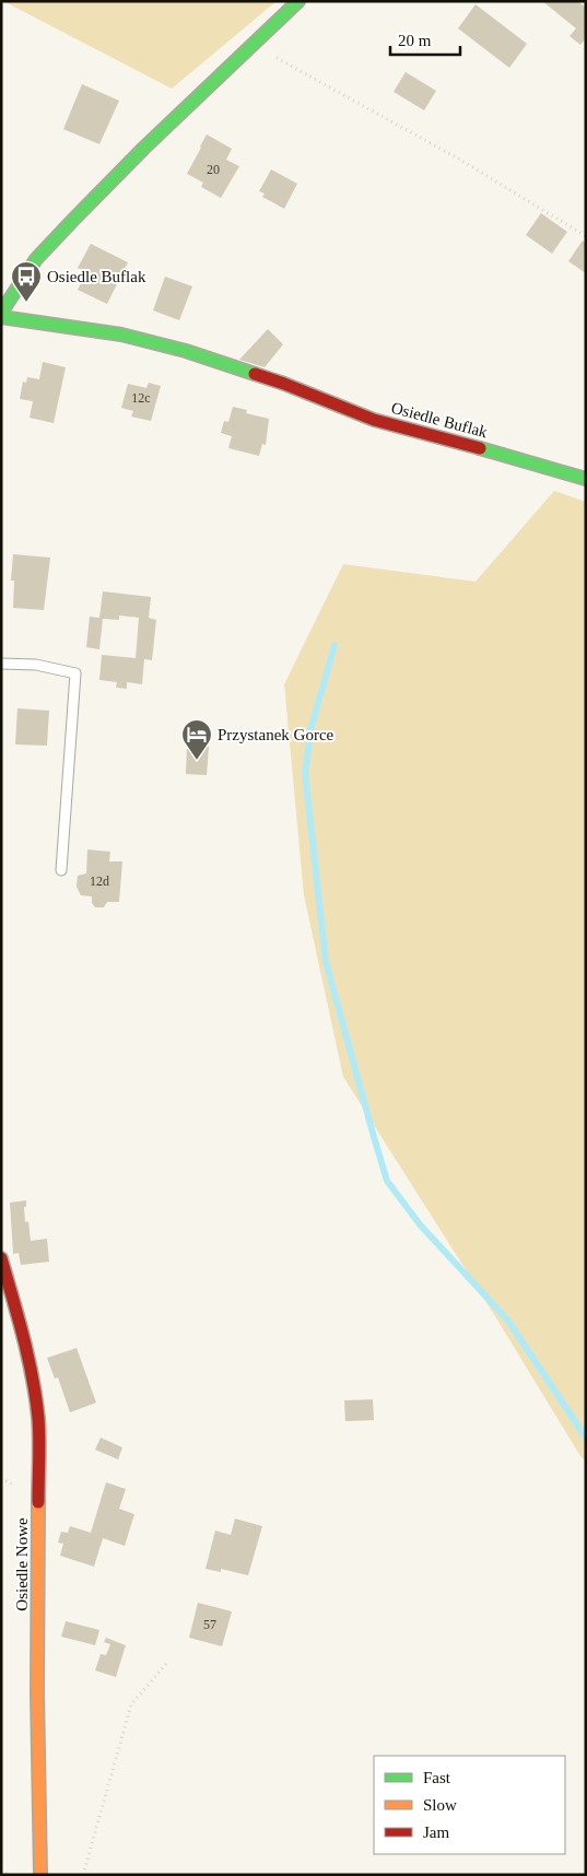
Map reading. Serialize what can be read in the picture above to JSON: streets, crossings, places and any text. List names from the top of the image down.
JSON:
{
  "streets": {
    "street": ["Osiedle Buflak", "Osiedle Nowe"]
  },
  "places": {
    "bus stop": ["Osiedle Buflak"],
    "hotel": ["Przystanek Gorce"]
  },
  "house_numbers": [
    "20",
    "12c",
    "12d",
    "57"
  ],
  "legend": ["Fast", "Slow", "Jam"],
  "scale_bar": "20 m"
}
